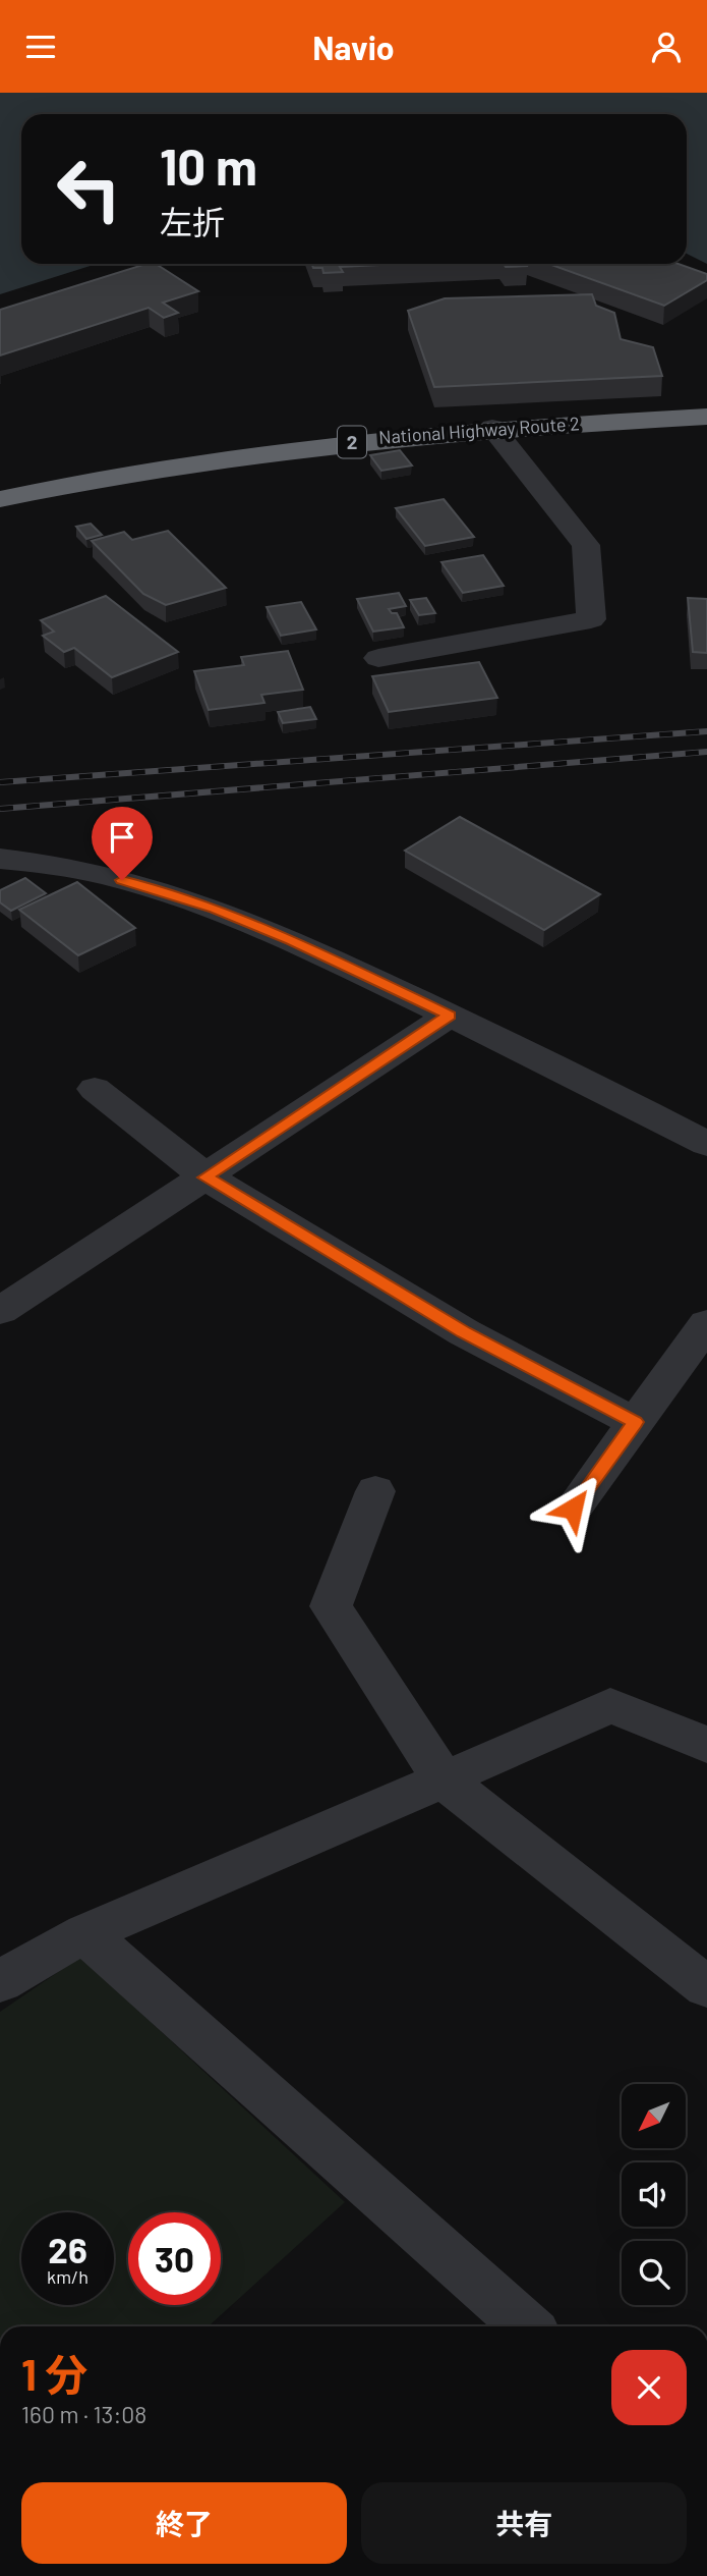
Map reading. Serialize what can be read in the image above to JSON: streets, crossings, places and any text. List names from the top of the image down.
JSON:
{
  "streets": {
    "highway": ["National Highway Route 2", "2"]
  },
  "north": "bottom left",
  "page": {
    "header": "Navio",
    "turn": ["10 m", "左折"],
    "speed": "26 km/h",
    "limit": "30",
    "heading": ["1 分", "160 m · 13:08"],
    "buttons": ["終了", "共有"]
  }
}
